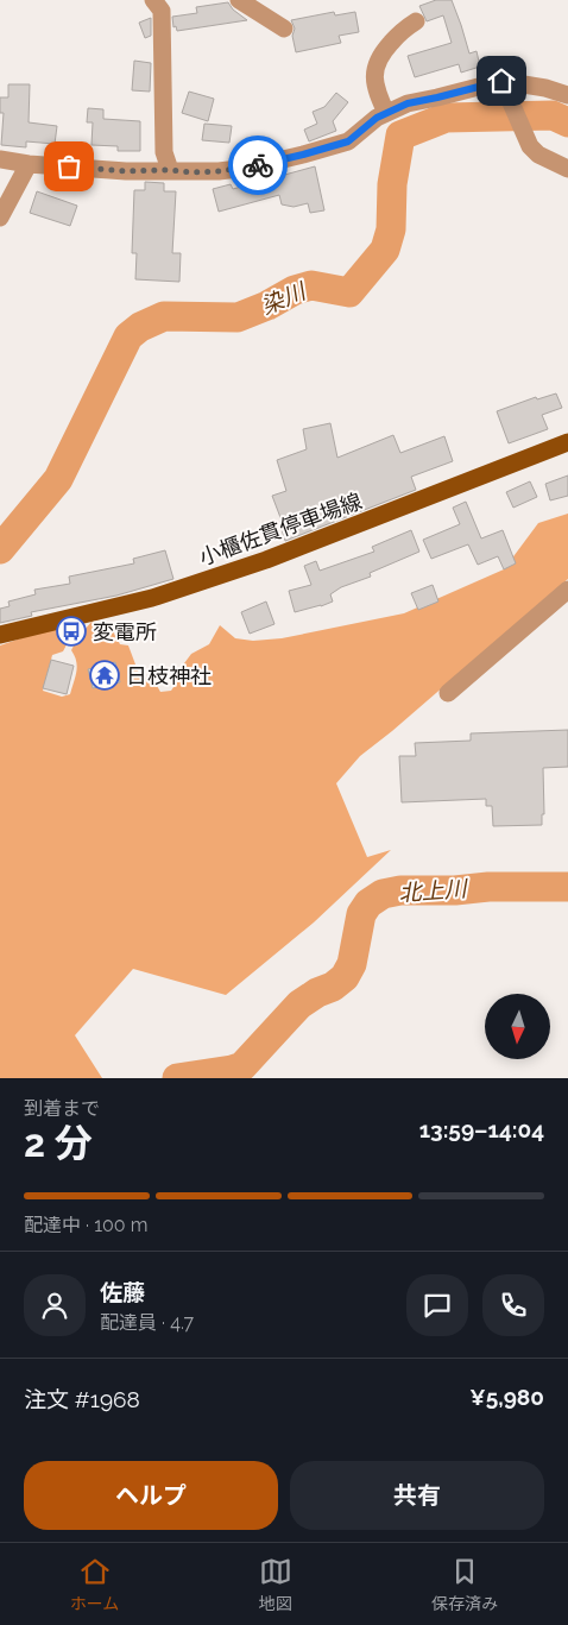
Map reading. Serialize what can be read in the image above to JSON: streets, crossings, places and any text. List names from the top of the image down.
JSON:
{
  "streets": {
    "main road": ["小櫃佐貫停車場線"]
  },
  "water": ["染川", "北上川"],
  "places": {
    "bus stop": ["変電所"],
    "temple": ["日枝神社"]
  },
  "north": "bottom",
  "page": {
    "heading": ["2 分", "到着まで", "13:59–14:04"],
    "panel": [
      "佐藤",
      "配達員 · 4.7",
      "注文 #1968",
      "¥5,980"
    ],
    "bar": "配達中 · 100 m",
    "buttons": ["ヘルプ", "共有"],
    "tabs": ["ホーム", "地図", "保存済み"]
  }
}
